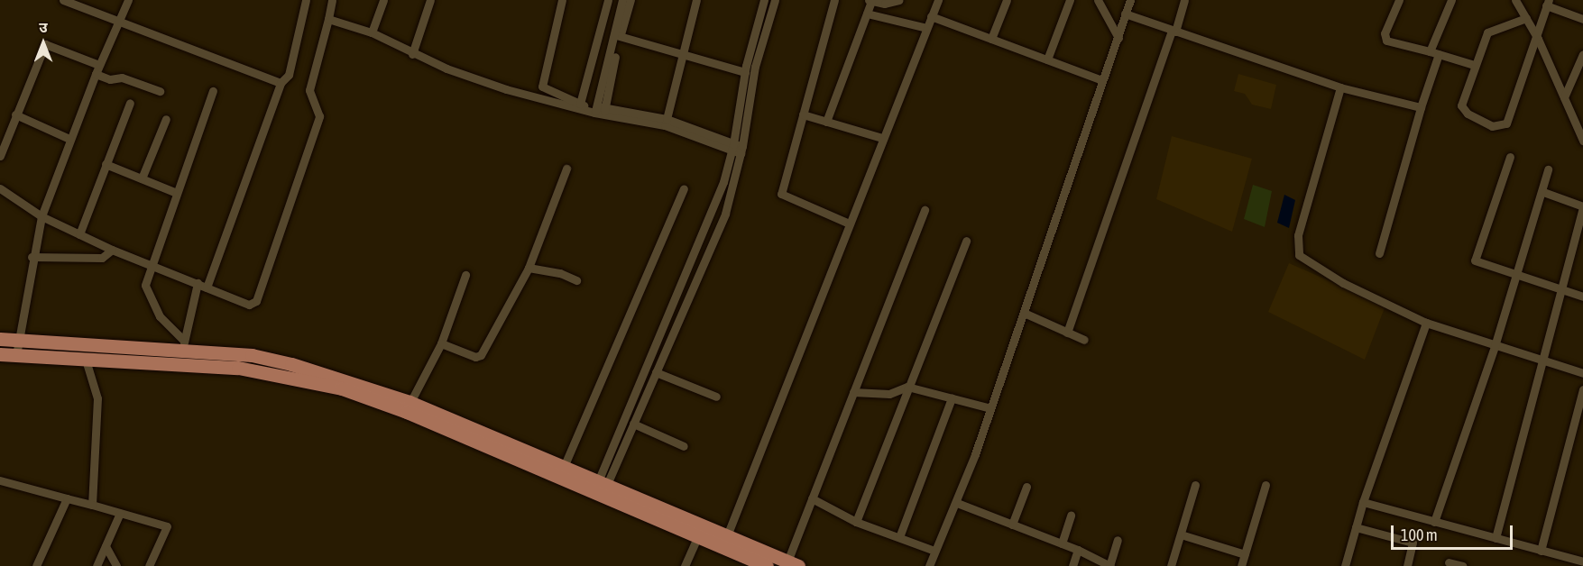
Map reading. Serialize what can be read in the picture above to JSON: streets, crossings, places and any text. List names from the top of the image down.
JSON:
{
  "scale_bar": "100 m",
  "north": "top"
}
